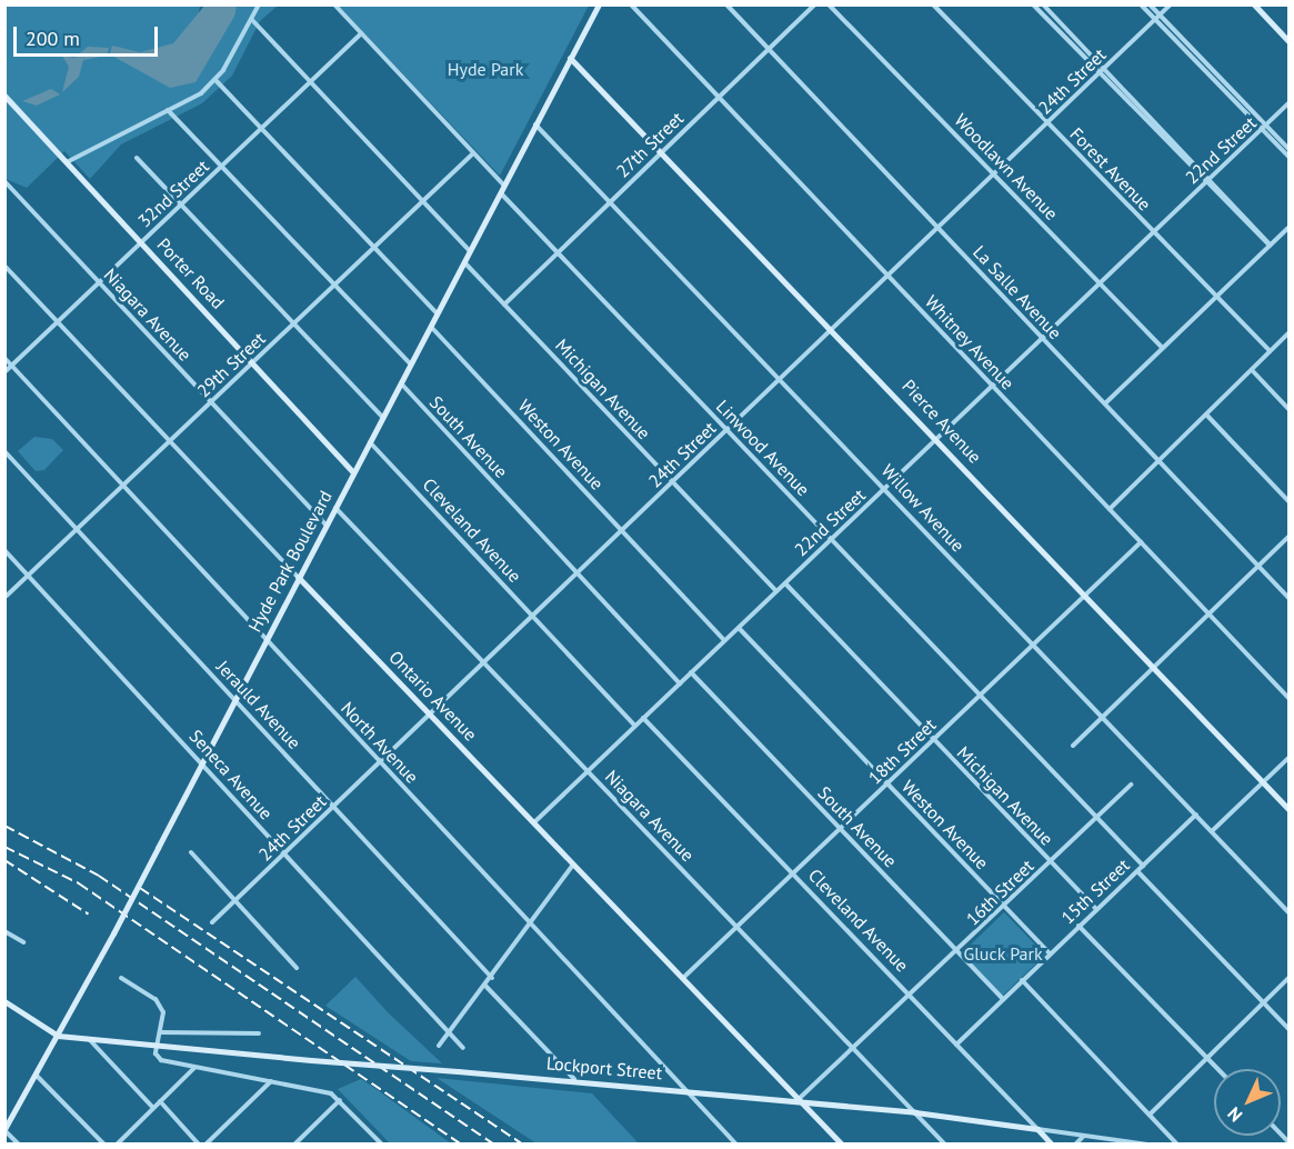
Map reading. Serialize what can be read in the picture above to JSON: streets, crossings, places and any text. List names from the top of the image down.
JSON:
{
  "streets": {
    "main road": [
      "Porter Road",
      "Pierce Avenue",
      "Cleveland Avenue",
      "Hyde Park Boulevard",
      "Ontario Avenue",
      "Lockport Street"
    ],
    "street": [
      "24th Street",
      "27th Street",
      "22nd Street",
      "Woodlawn Avenue",
      "Forest Avenue",
      "32nd Street",
      "La Salle Avenue",
      "Niagara Avenue",
      "Whitney Avenue",
      "29th Street",
      "Michigan Avenue",
      "South Avenue",
      "Weston Avenue",
      "Linwood Avenue",
      "Willow Avenue",
      "Jerauld Avenue",
      "North Avenue",
      "18th Street",
      "Seneca Avenue",
      "15th Street",
      "16th Street"
    ]
  },
  "crossings": [
    ["24th Street", "Woodlawn Avenue"],
    ["24th Street", "Forest Avenue"],
    ["24th Street", "La Salle Avenue"],
    ["24th Street", "Niagara Avenue"],
    ["24th Street", "Whitney Avenue"],
    ["24th Street", "Michigan Avenue"],
    ["24th Street", "Pierce Avenue"],
    ["24th Street", "South Avenue"],
    ["24th Street", "Weston Avenue"],
    ["24th Street", "Linwood Avenue"],
    ["24th Street", "Willow Avenue"],
    ["24th Street", "Cleveland Avenue"],
    ["24th Street", "Ontario Avenue"],
    ["24th Street", "Jerauld Avenue"],
    ["24th Street", "North Avenue"],
    ["24th Street", "Seneca Avenue"],
    ["27th Street", "La Salle Avenue"],
    ["27th Street", "Whitney Avenue"],
    ["27th Street", "Michigan Avenue"],
    ["27th Street", "Pierce Avenue"],
    ["27th Street", "Linwood Avenue"],
    ["27th Street", "Willow Avenue"],
    ["22nd Street", "Woodlawn Avenue"],
    ["22nd Street", "Forest Avenue"],
    ["22nd Street", "La Salle Avenue"],
    ["22nd Street", "Niagara Avenue"],
    ["22nd Street", "Whitney Avenue"],
    ["22nd Street", "Michigan Avenue"],
    ["22nd Street", "Pierce Avenue"],
    ["22nd Street", "South Avenue"],
    ["22nd Street", "Weston Avenue"],
    ["22nd Street", "Linwood Avenue"],
    ["22nd Street", "Willow Avenue"],
    ["22nd Street", "Cleveland Avenue"],
    ["22nd Street", "Ontario Avenue"],
    ["32nd Street", "Porter Road"],
    ["32nd Street", "Niagara Avenue"],
    ["32nd Street", "Ontario Avenue"],
    ["32nd Street", "North Avenue"],
    ["Porter Road", "29th Street"],
    ["Porter Road", "Hyde Park Boulevard"],
    ["Niagara Avenue", "29th Street"],
    ["Niagara Avenue", "Hyde Park Boulevard"],
    ["Niagara Avenue", "18th Street"],
    ["Niagara Avenue", "16th Street"],
    ["Niagara Avenue", "Lockport Street"],
    ["Whitney Avenue", "18th Street"],
    ["29th Street", "Ontario Avenue"],
    ["29th Street", "Jerauld Avenue"],
    ["29th Street", "North Avenue"],
    ["29th Street", "Seneca Avenue"],
    ["Michigan Avenue", "Hyde Park Boulevard"],
    ["Michigan Avenue", "18th Street"],
    ["Michigan Avenue", "15th Street"],
    ["Michigan Avenue", "16th Street"],
    ["Pierce Avenue", "Hyde Park Boulevard"],
    ["Pierce Avenue", "18th Street"],
    ["South Avenue", "Hyde Park Boulevard"],
    ["South Avenue", "18th Street"],
    ["South Avenue", "15th Street"],
    ["South Avenue", "16th Street"],
    ["Weston Avenue", "Hyde Park Boulevard"],
    ["Weston Avenue", "18th Street"],
    ["Weston Avenue", "15th Street"],
    ["Weston Avenue", "16th Street"],
    ["Linwood Avenue", "Hyde Park Boulevard"],
    ["Linwood Avenue", "18th Street"],
    ["Linwood Avenue", "15th Street"],
    ["Linwood Avenue", "16th Street"],
    ["Willow Avenue", "Hyde Park Boulevard"],
    ["Willow Avenue", "18th Street"],
    ["Willow Avenue", "15th Street"],
    ["Cleveland Avenue", "Hyde Park Boulevard"],
    ["Cleveland Avenue", "18th Street"],
    ["Cleveland Avenue", "15th Street"],
    ["Cleveland Avenue", "16th Street"],
    ["Cleveland Avenue", "Lockport Street"],
    ["Hyde Park Boulevard", "Ontario Avenue"],
    ["Hyde Park Boulevard", "Jerauld Avenue"],
    ["Hyde Park Boulevard", "North Avenue"],
    ["Hyde Park Boulevard", "Seneca Avenue"],
    ["Hyde Park Boulevard", "Lockport Street"],
    ["Ontario Avenue", "18th Street"],
    ["Ontario Avenue", "16th Street"],
    ["Ontario Avenue", "Lockport Street"],
    ["North Avenue", "Lockport Street"],
    ["16th Street", "Lockport Street"]
  ],
  "parks": ["Hyde Park", "Gluck Park"],
  "scale_bar": "200 m",
  "north": "bottom left"
}
